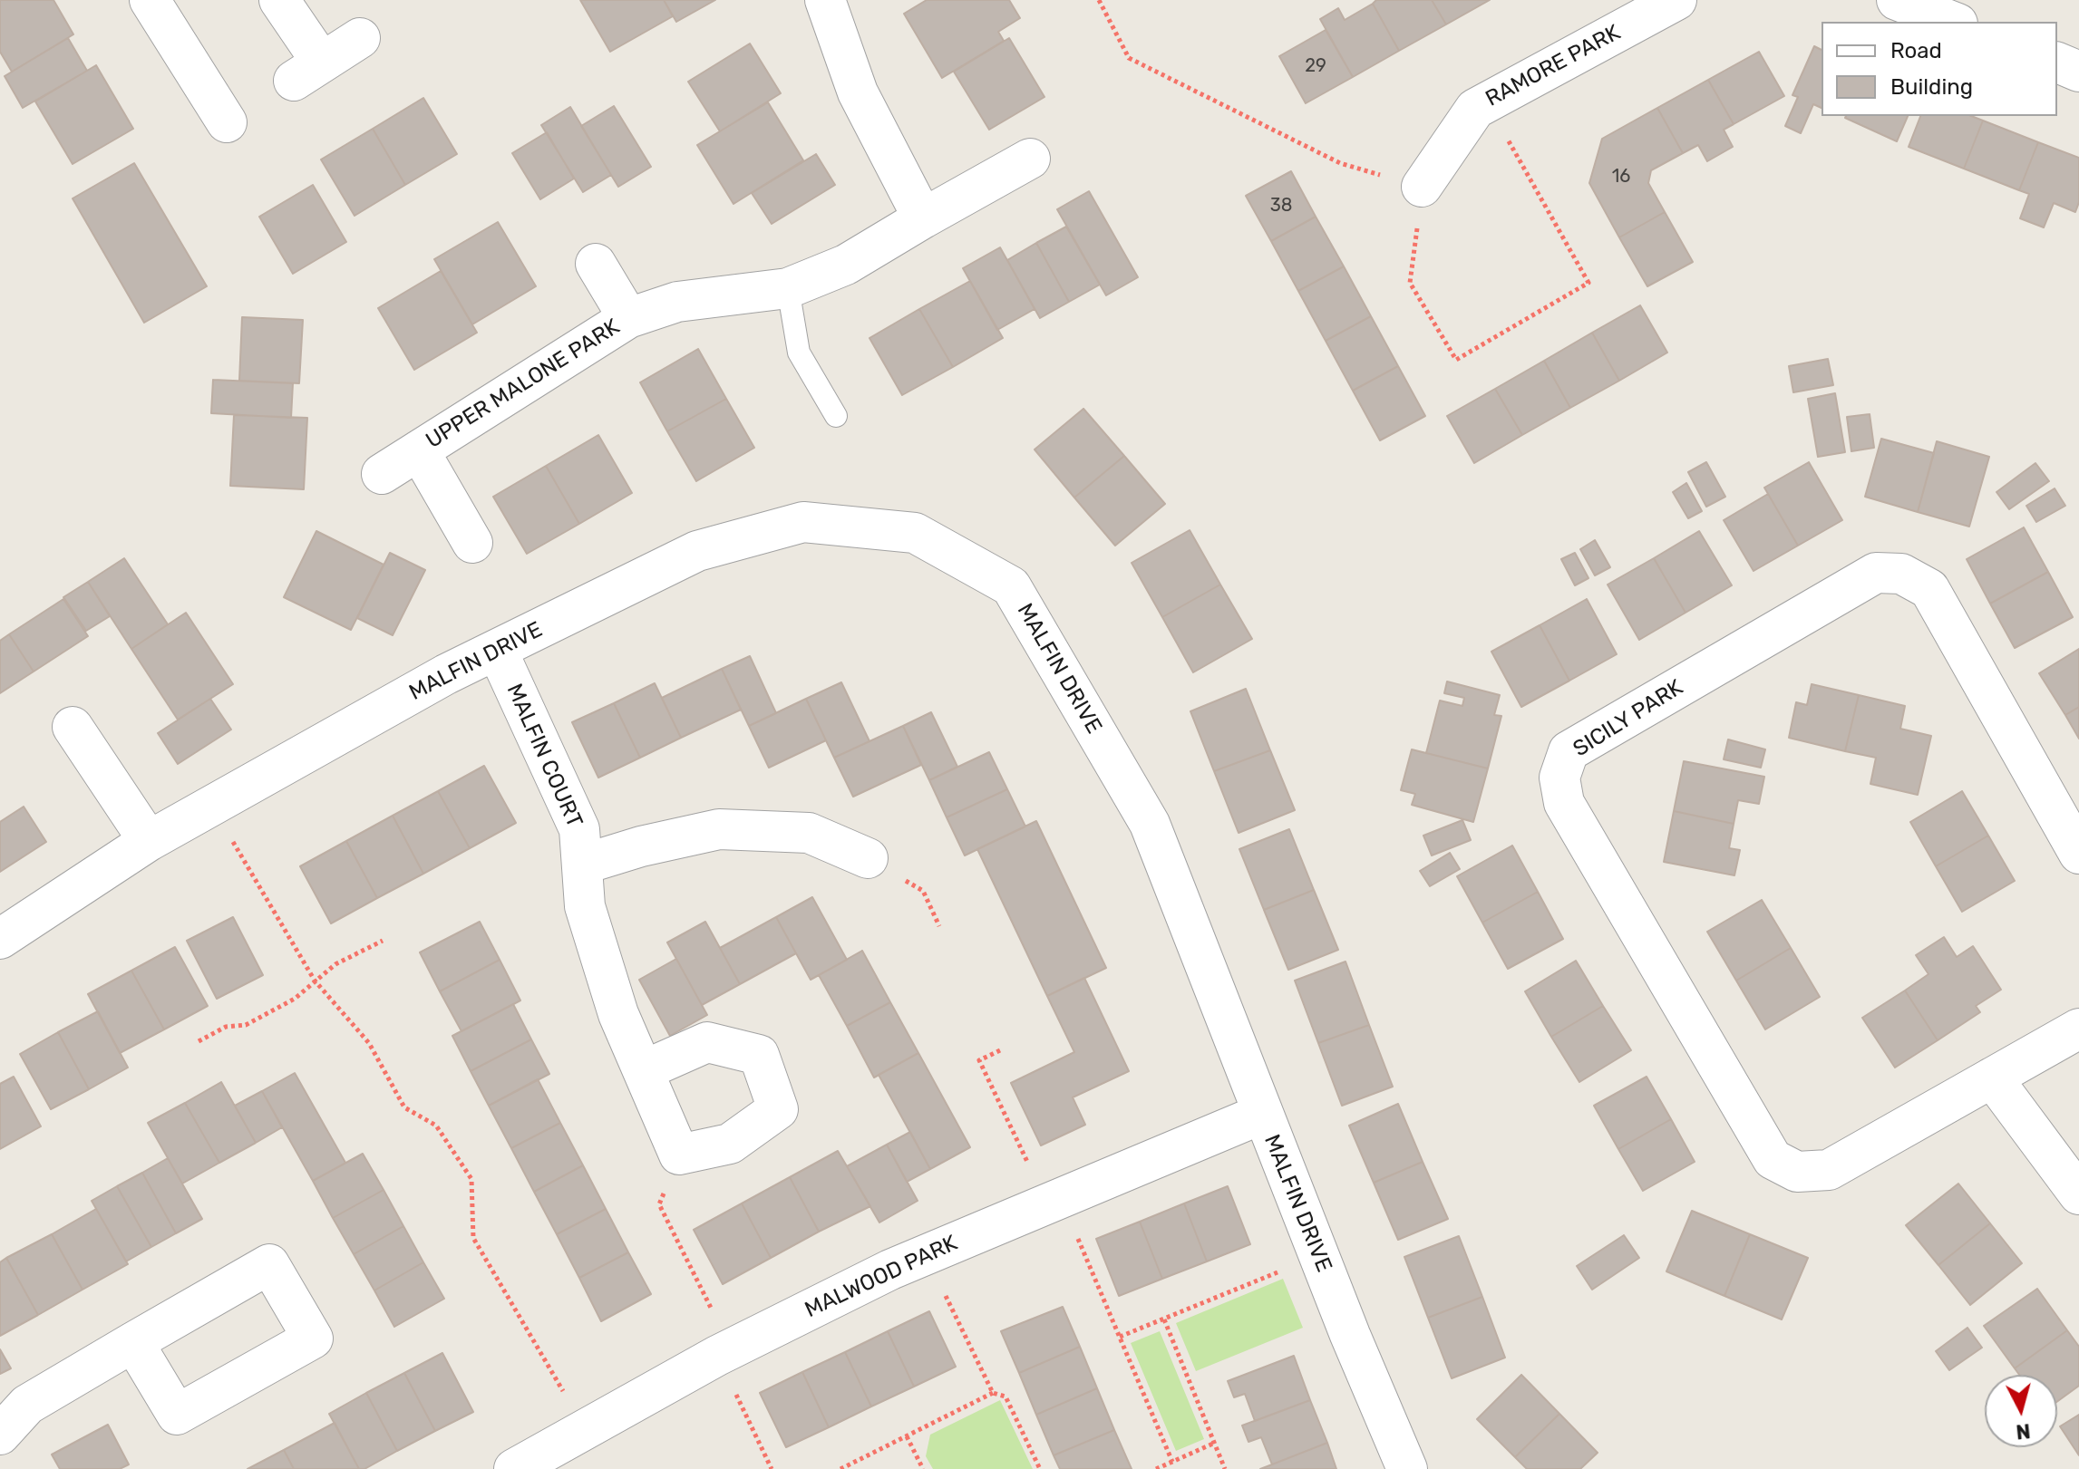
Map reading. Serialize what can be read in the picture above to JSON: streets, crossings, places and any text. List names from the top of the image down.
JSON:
{
  "streets": {
    "street": [
      "RAMORE PARK",
      "UPPER MALONE PARK",
      "MALFIN DRIVE",
      "SICILY PARK",
      "MALFIN COURT",
      "MALWOOD PARK"
    ]
  },
  "crossings": [
    ["MALFIN DRIVE", "MALFIN COURT"],
    ["MALFIN DRIVE", "MALWOOD PARK"]
  ],
  "house_numbers": ["29", "16", "38"],
  "legend": ["Road", "Building"],
  "north": "bottom"
}
